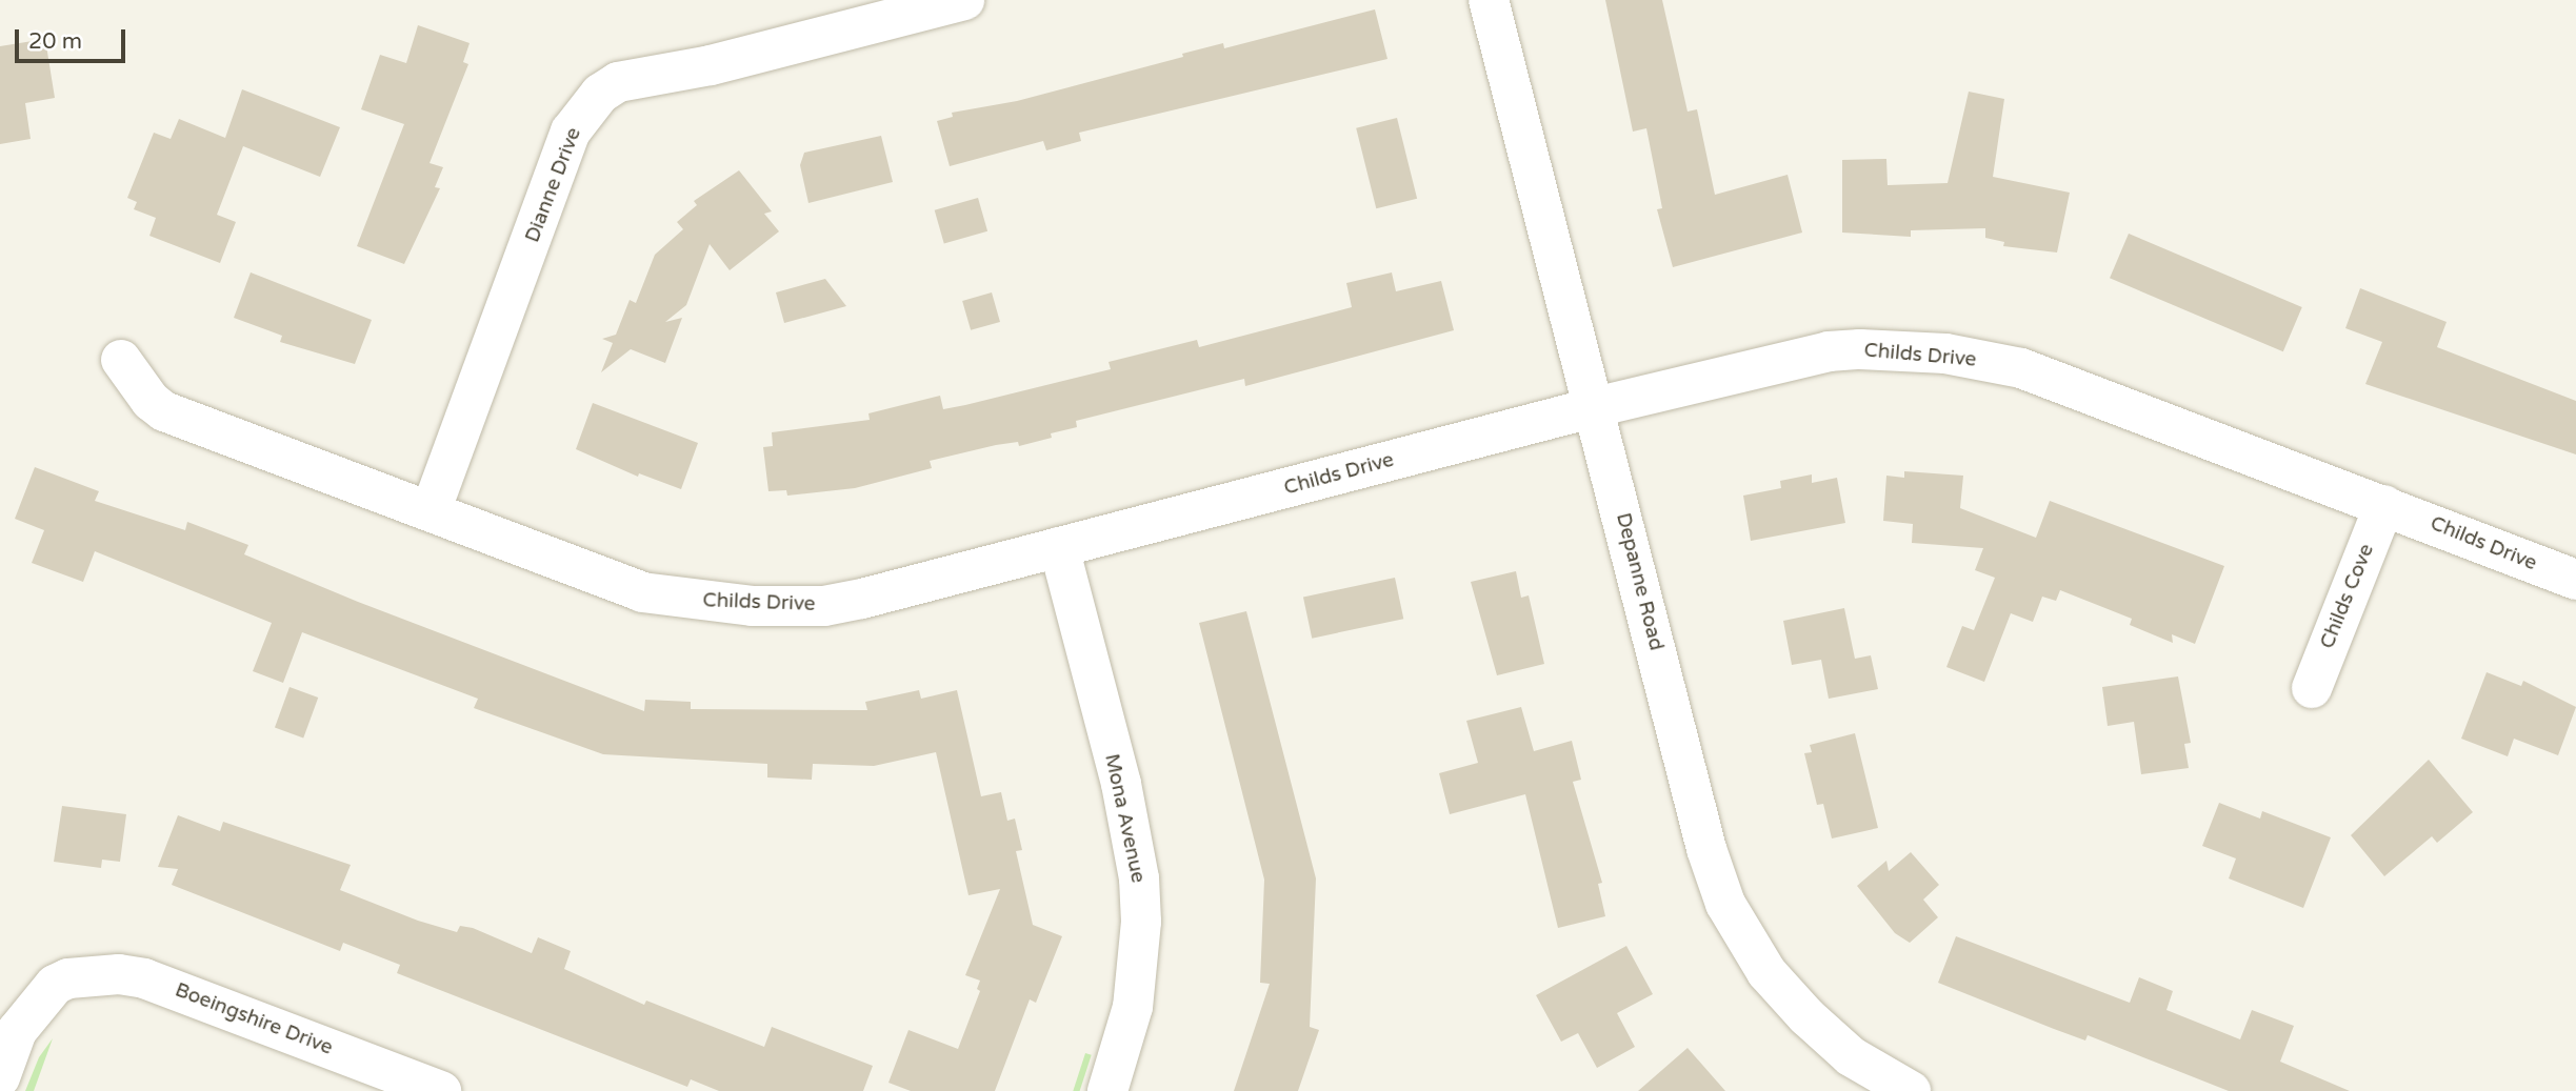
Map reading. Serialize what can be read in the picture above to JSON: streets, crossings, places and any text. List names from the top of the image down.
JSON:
{
  "streets": {
    "street": [
      "Dianne Drive",
      "Childs Drive",
      "Depanne Road",
      "Childs Cove",
      "Mona Avenue",
      "Boeingshire Drive"
    ]
  },
  "crossings": [
    ["Dianne Drive", "Childs Drive"],
    ["Childs Drive", "Depanne Road"],
    ["Childs Drive", "Childs Cove"],
    ["Childs Drive", "Mona Avenue"]
  ],
  "scale_bar": "20 m"
}
